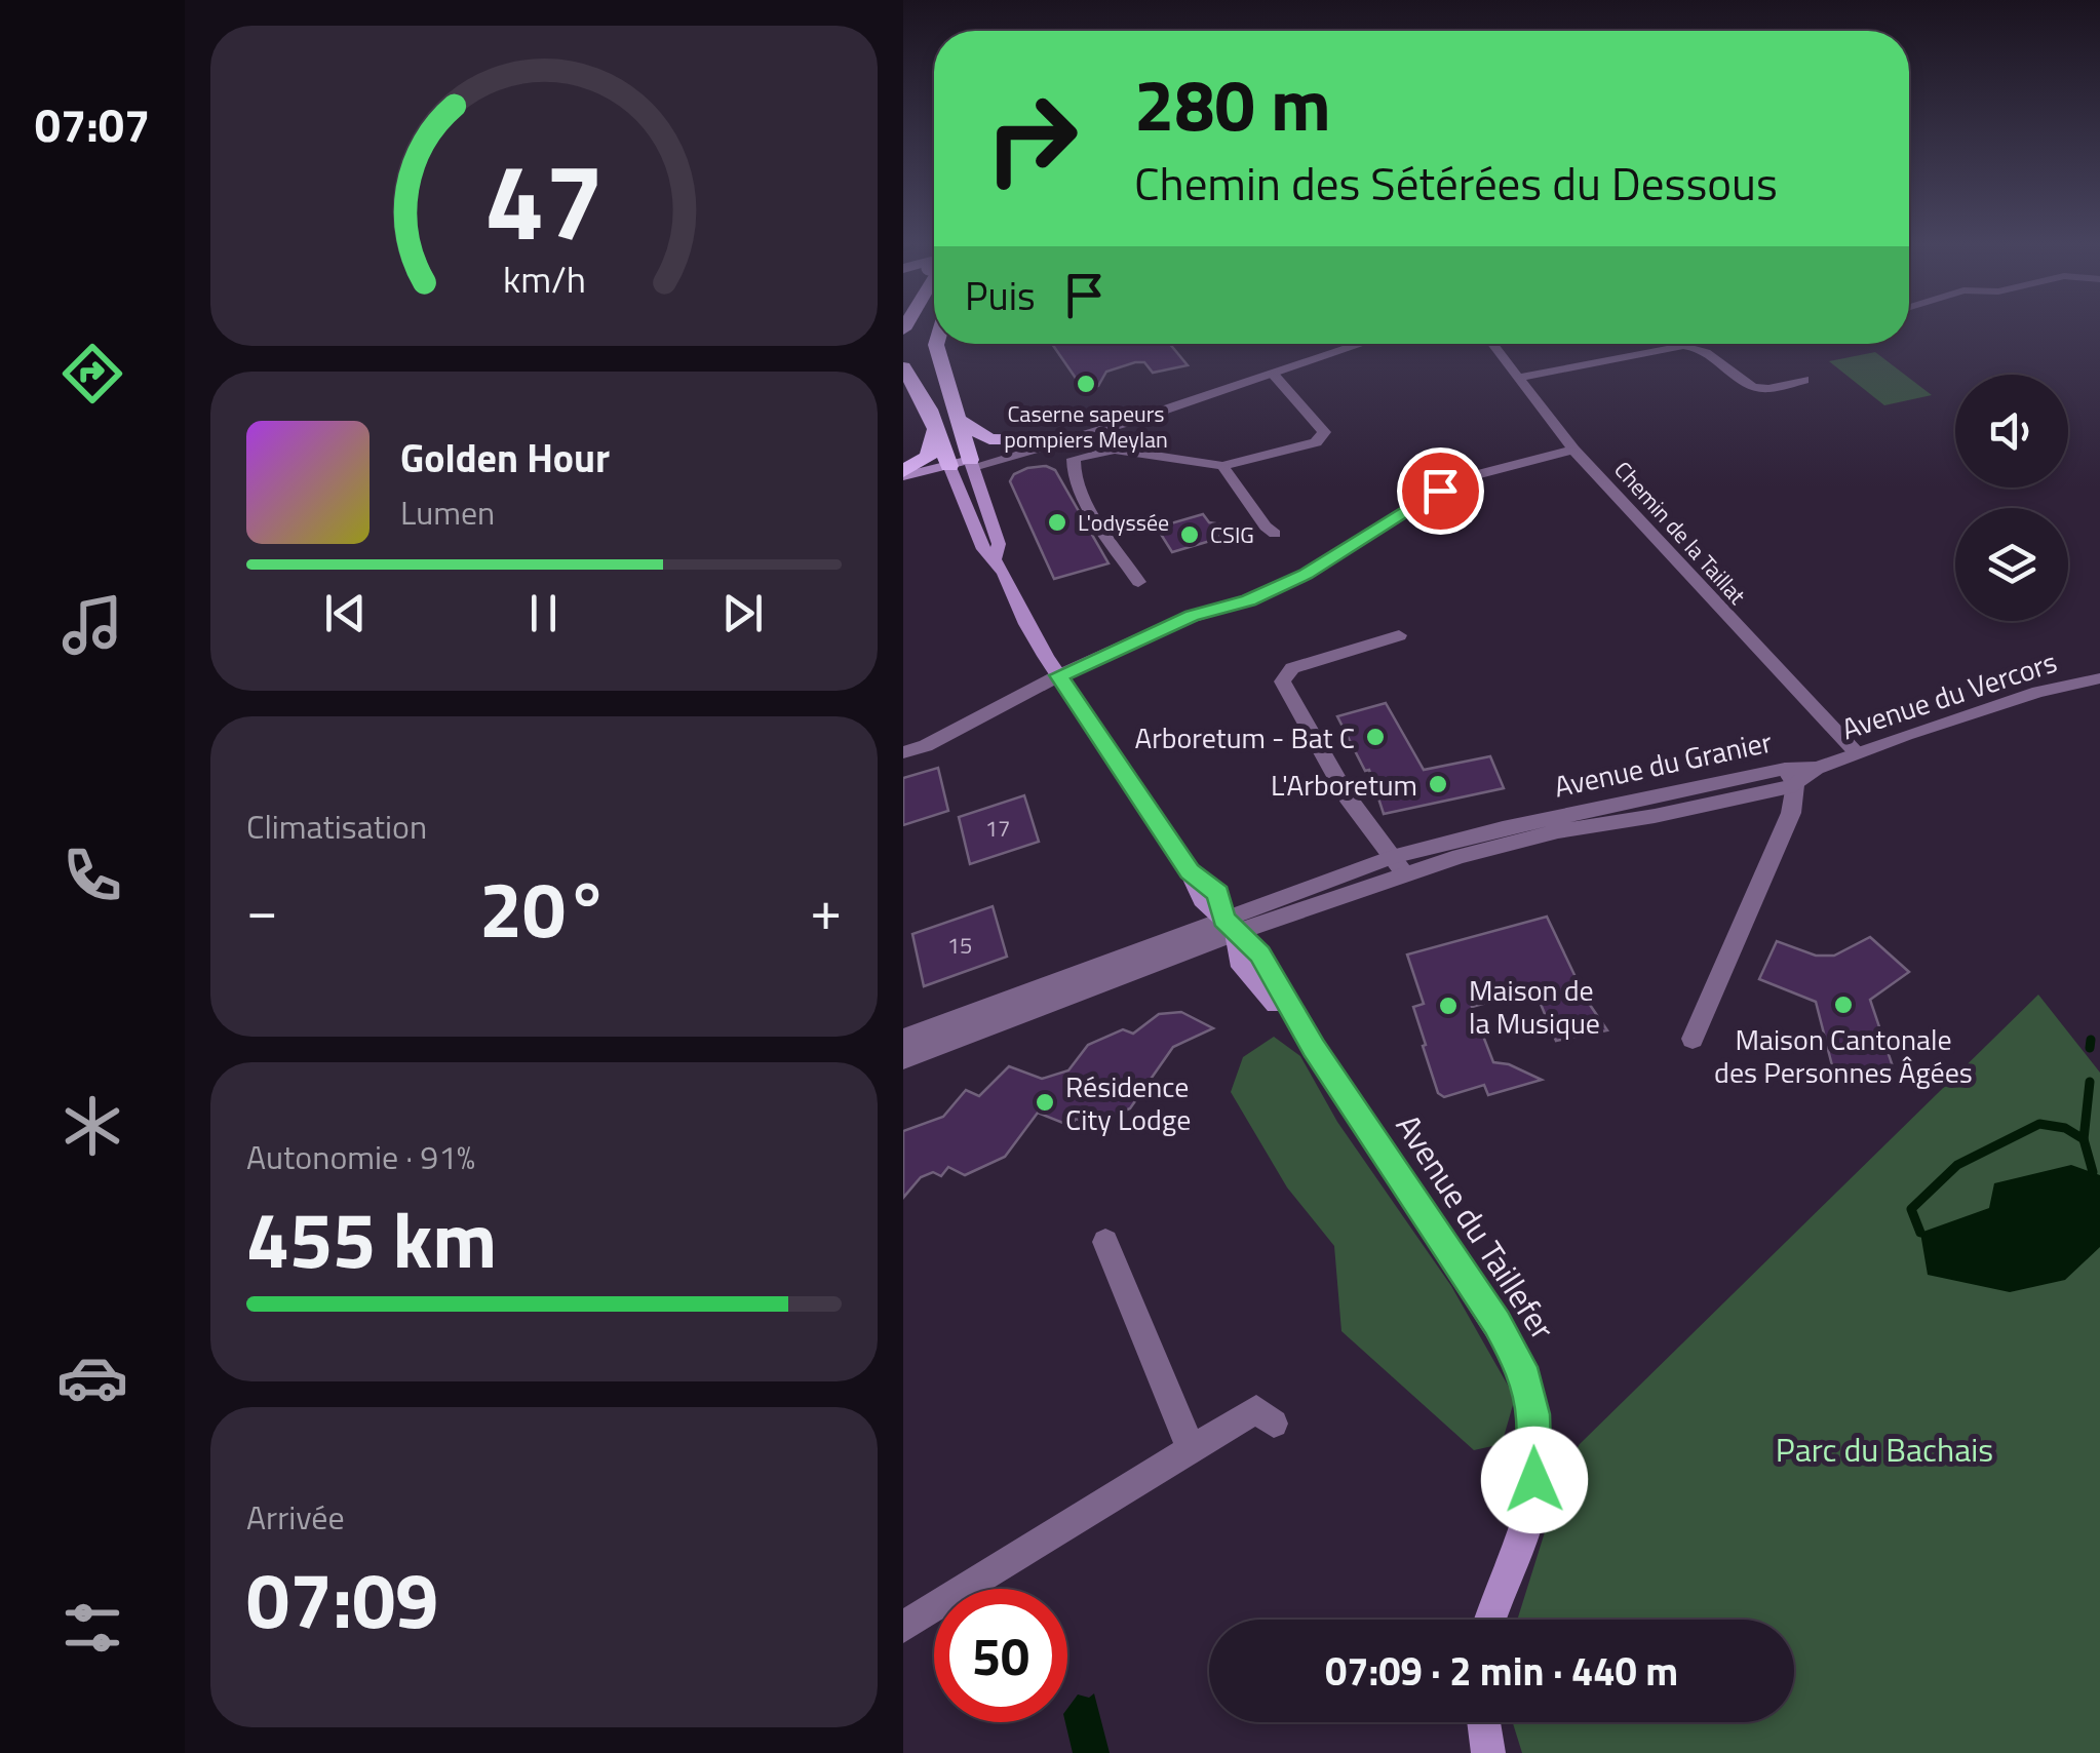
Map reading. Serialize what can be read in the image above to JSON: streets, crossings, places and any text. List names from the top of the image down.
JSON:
{
  "streets": {
    "main road": ["Avenue du Taillefer"],
    "street": ["Chemin de la Taillat", "Avenue du Vercors", "Avenue du Granier"]
  },
  "crossings": [
    ["Chemin de la Taillat", "Avenue du Vercors"],
    ["Avenue du Vercors", "Avenue du Granier"],
    ["Avenue du Granier", "Avenue du Taillefer"]
  ],
  "parks": ["Parc du Bachais"],
  "places": [
    "Caserne sapeurs pompiers Meylan",
    "L'odyssée",
    "CSIG",
    "Arboretum - Bat C",
    "L'Arboretum",
    "Maison Cantonale des Personnes Âgées",
    "Maison de la Musique",
    "Résidence City Lodge"
  ],
  "house_numbers": ["17", "15"],
  "page": {
    "tabs": "07:07",
    "turn": ["280 m", "Chemin des Sétérées du Dessous"],
    "then": "Puis",
    "song": ["Golden Hour", "Lumen"],
    "tile": [
      "Climatisation",
      ["Autonomie · 91%", "455 km"],
      ["Arrivée", "07:09"]
    ],
    "heat": ["−", "20°", "+"],
    "limit": "50",
    "trip": "07:09 · 2 min · 440 m",
    "gauge": ["47", "km/h"]
  }
}
